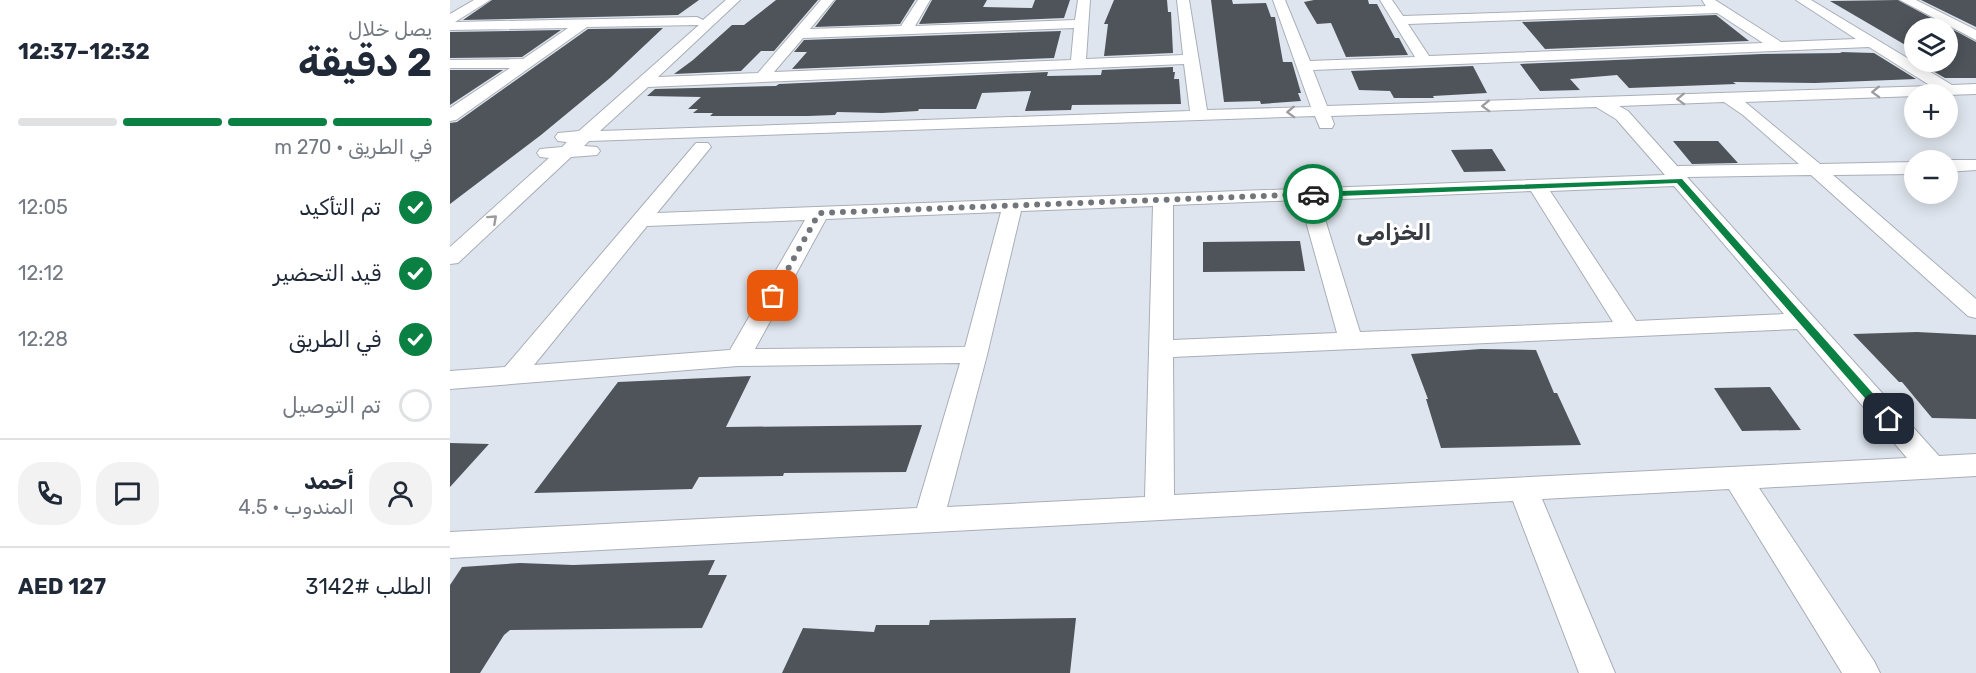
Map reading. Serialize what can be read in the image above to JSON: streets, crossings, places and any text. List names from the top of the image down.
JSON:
{
  "districts": ["الخزامى"],
  "page": {
    "heading": ["2 دقيقة", "يصل خلال", "12:32–12:37"],
    "panel": [
      "أحمد",
      "المندوب · 4.5",
      "الطلب #3142",
      "AED 127"
    ],
    "map_buttons": ["+", "−"],
    "bar": "في الطريق · 270 m",
    "list": [
      ["تم التأكيد", "12:05"],
      ["قيد التحضير", "12:12"],
      ["في الطريق", "12:28"],
      "تم التوصيل"
    ]
  }
}
